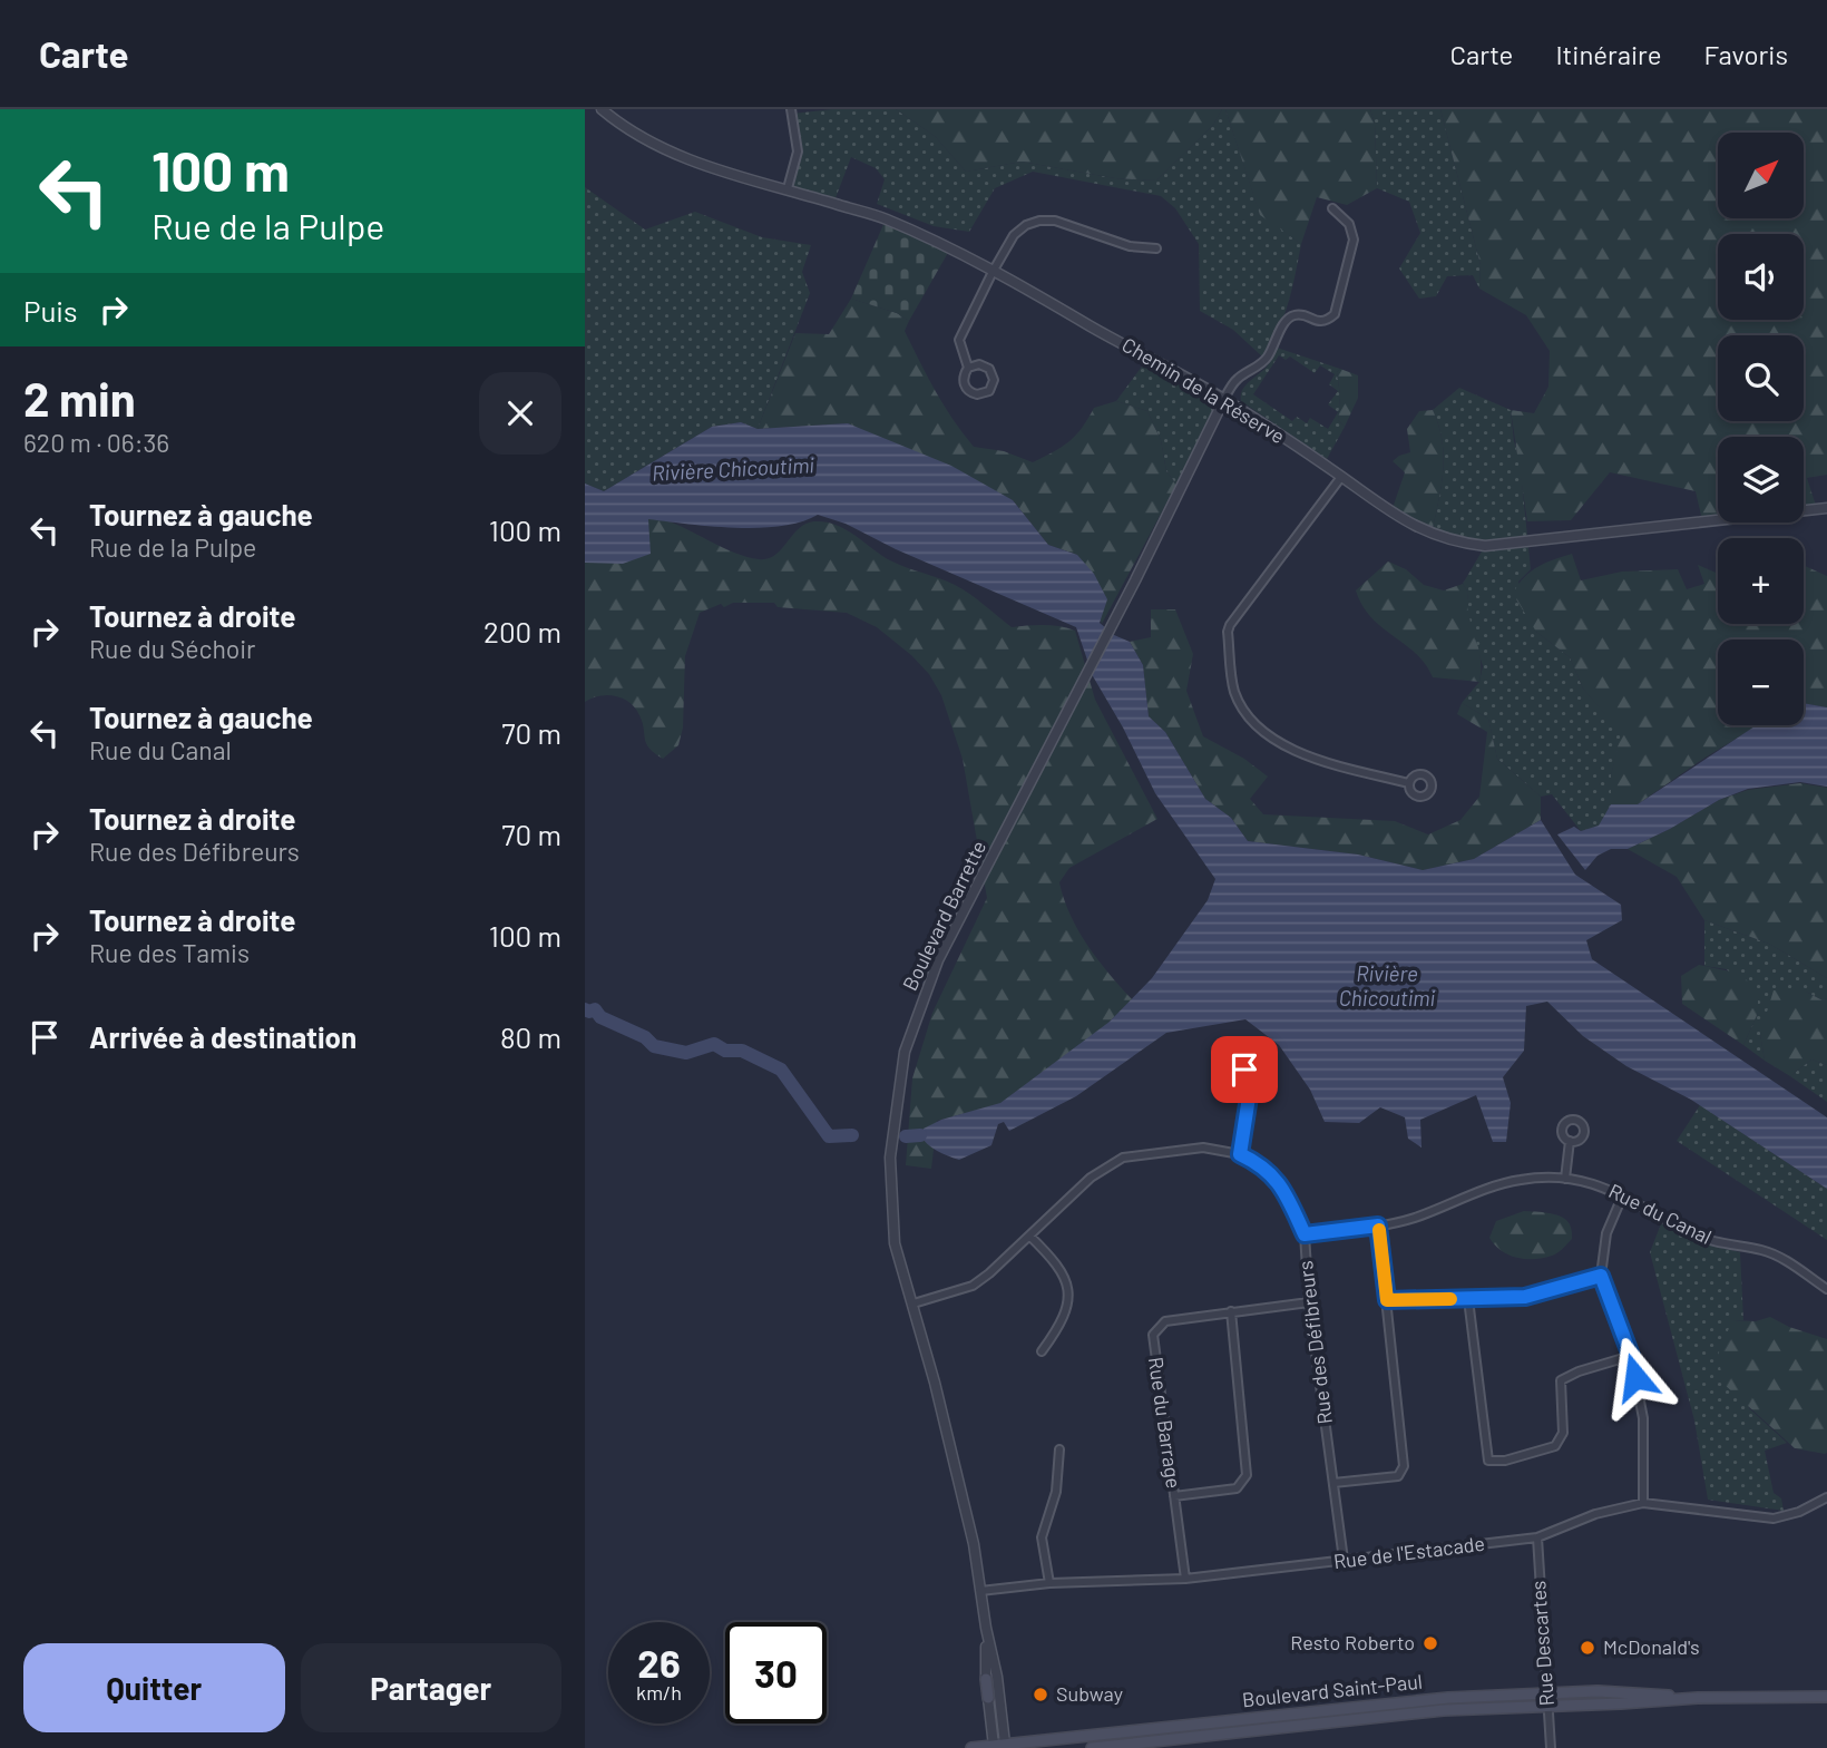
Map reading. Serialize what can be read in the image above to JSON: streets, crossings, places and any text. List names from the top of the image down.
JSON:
{
  "streets": {
    "main road": ["Boulevard Barrette", "Boulevard Saint-Paul"],
    "street": [
      "Chemin de la Réserve",
      "Rue du Canal",
      "Rue des Défibreurs",
      "Rue du Barrage",
      "Rue de l'Estacade",
      "Rue Descartes"
    ]
  },
  "crossings": [
    ["Chemin de la Réserve", "Boulevard Barrette"],
    ["Boulevard Barrette", "Rue des Défibreurs"],
    ["Boulevard Barrette", "Rue de l'Estacade"],
    ["Boulevard Barrette", "Boulevard Saint-Paul"],
    ["Rue du Canal", "Rue des Défibreurs"],
    ["Rue des Défibreurs", "Rue du Barrage"],
    ["Rue des Défibreurs", "Rue de l'Estacade"],
    ["Rue du Barrage", "Rue de l'Estacade"],
    ["Rue de l'Estacade", "Rue Descartes"],
    ["Rue Descartes", "Boulevard Saint-Paul"]
  ],
  "water": ["Rivière Chicoutimi"],
  "places": ["Resto Roberto", "McDonald's", "Subway"],
  "north": "top right",
  "page": {
    "header": "Carte",
    "nav": ["Carte", "Itinéraire", "Favoris"],
    "turn": ["100 m", "Rue de la Pulpe"],
    "map_buttons": ["+", "−"],
    "then": "Puis",
    "heading": ["2 min", "620 m · 06:36"],
    "list": [
      {
        "name": "Tournez à gauche",
        "note": "Rue de la Pulpe",
        "value": "100 m"
      },
      {
        "name": "Tournez à droite",
        "note": "Rue du Séchoir",
        "value": "200 m"
      },
      {
        "name": "Tournez à gauche",
        "note": "Rue du Canal",
        "value": "70 m"
      },
      {
        "name": "Tournez à droite",
        "note": "Rue des Défibreurs",
        "value": "70 m"
      },
      {
        "name": "Tournez à droite",
        "note": "Rue des Tamis",
        "value": "100 m"
      },
      {
        "name": "Arrivée à destination",
        "value": "80 m"
      }
    ],
    "speed": "26 km/h",
    "limit": "30",
    "buttons": ["Quitter", "Partager"]
  }
}
